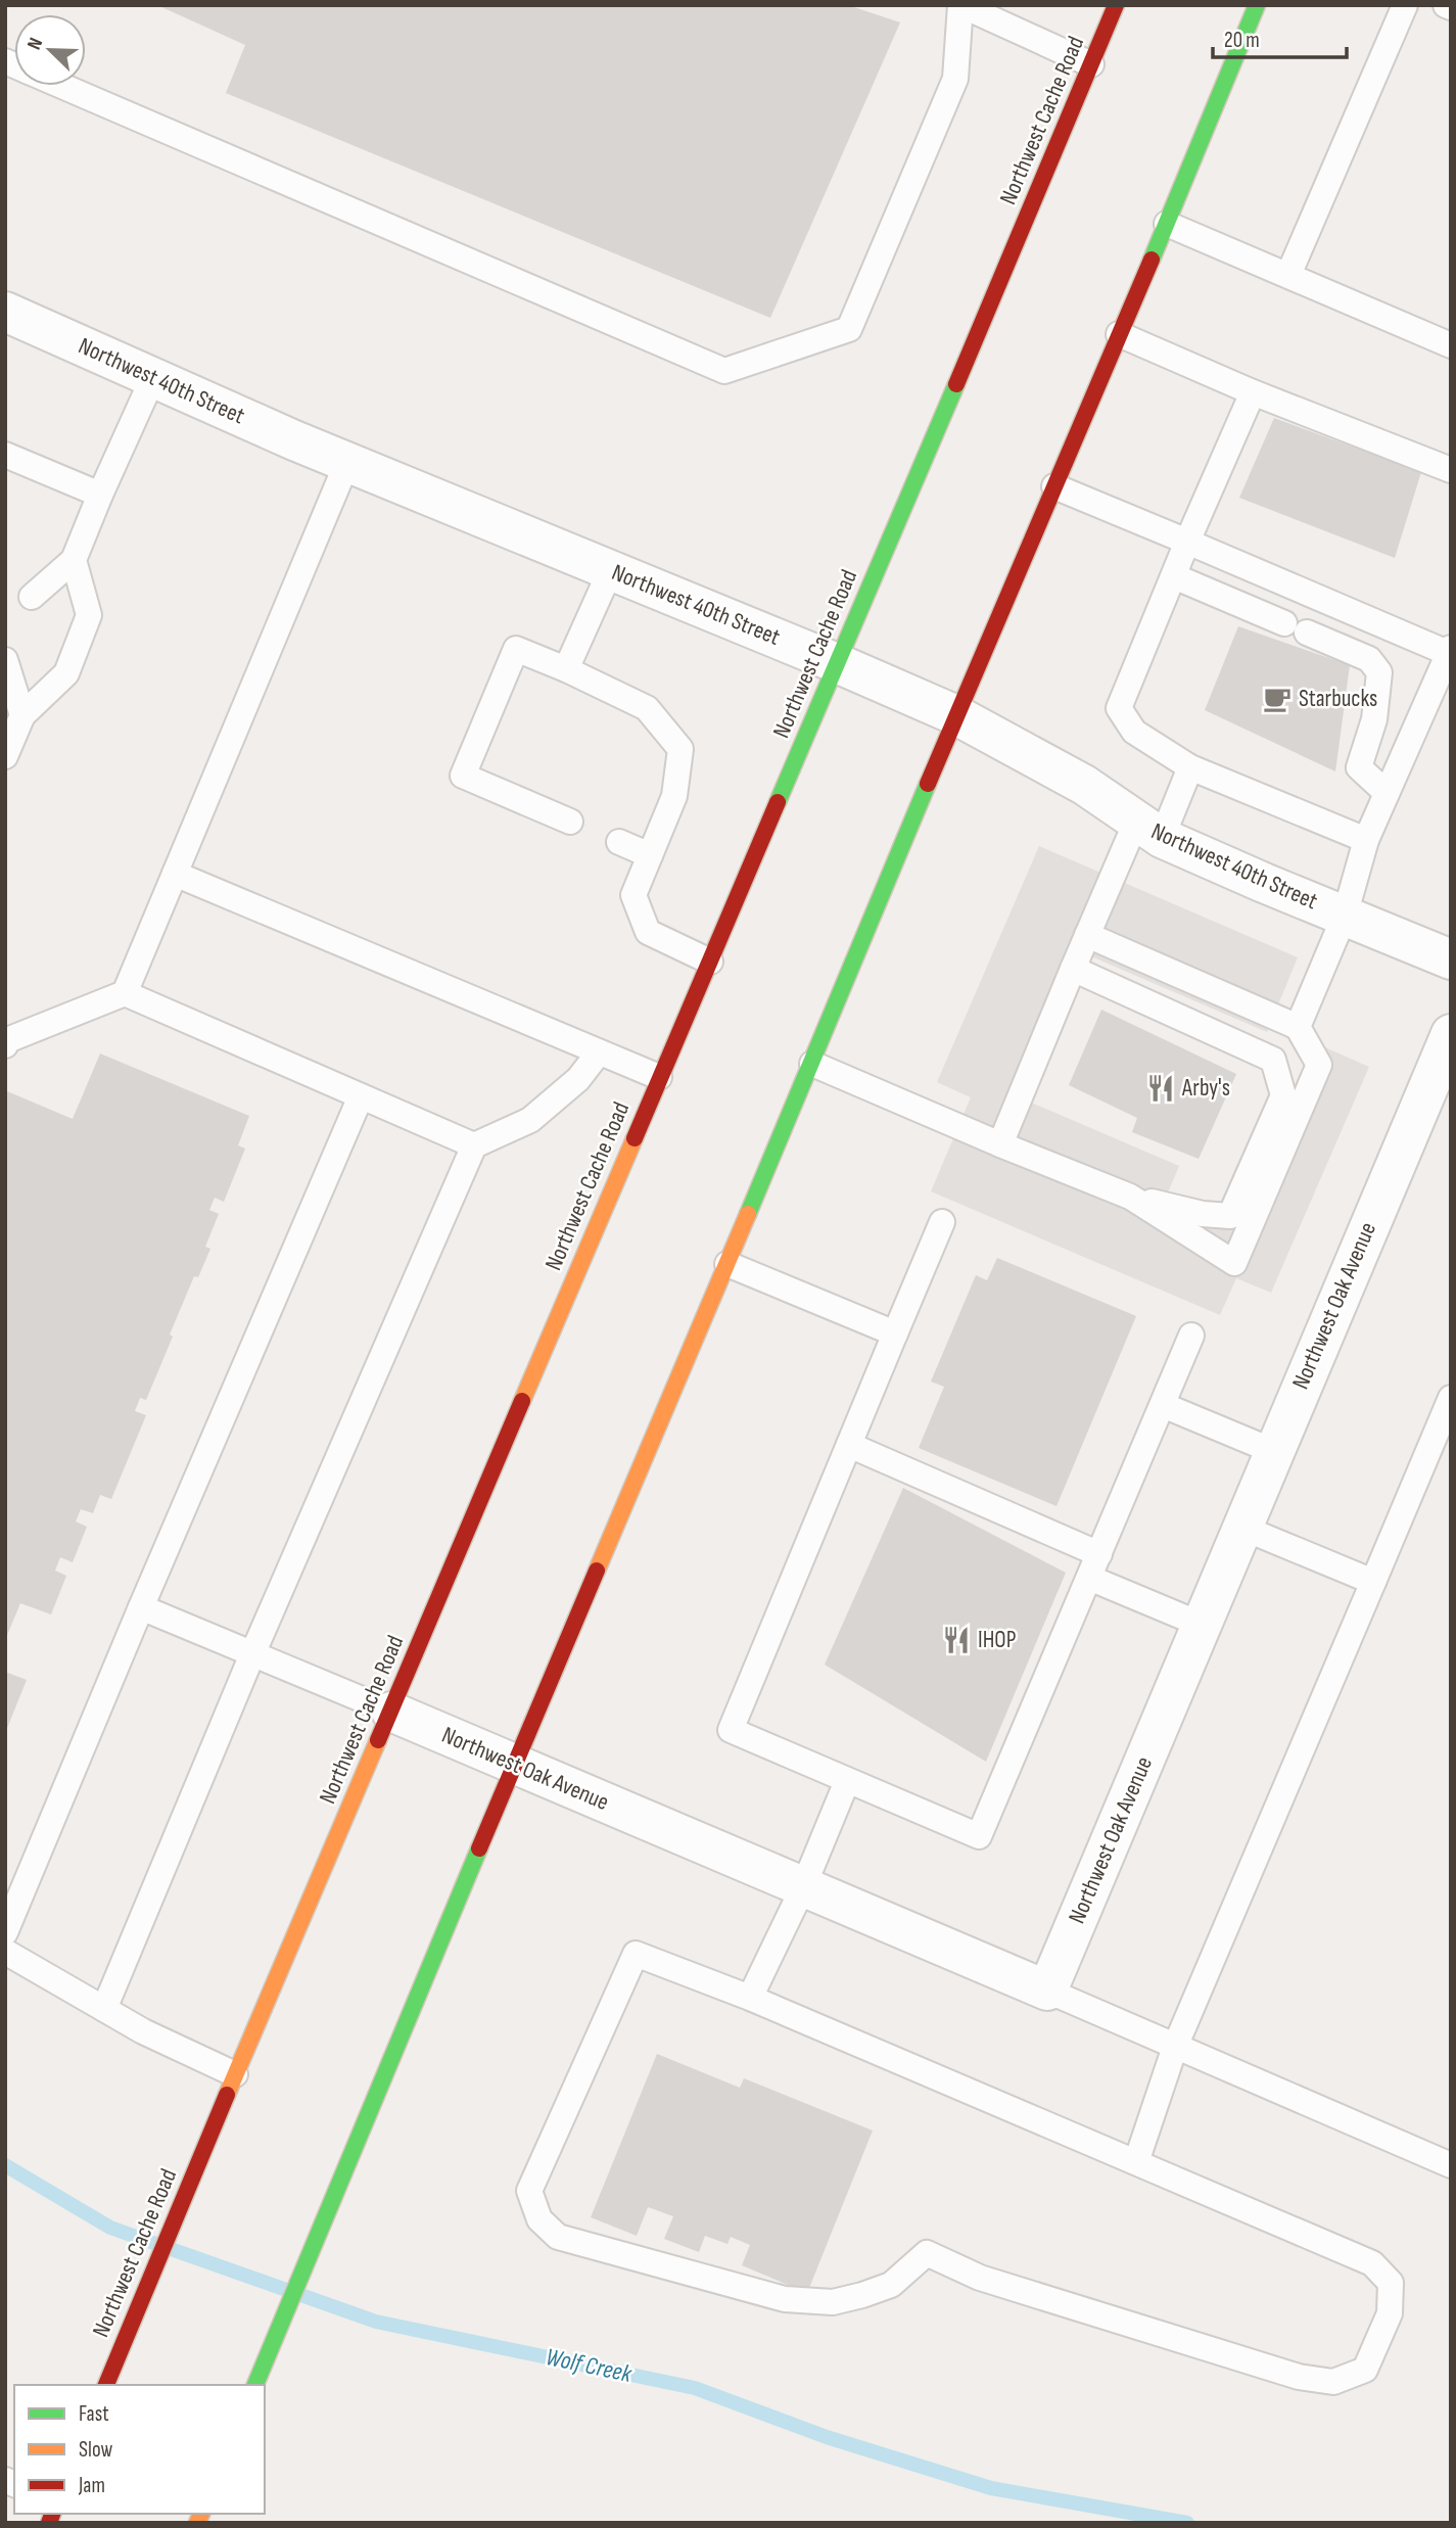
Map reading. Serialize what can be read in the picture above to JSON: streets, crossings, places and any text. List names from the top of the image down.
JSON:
{
  "streets": {
    "main road": ["Northwest Cache Road"],
    "street": ["Northwest 40th Street", "Northwest Oak Avenue"]
  },
  "crossings": [
    ["Northwest Cache Road", "Northwest 40th Street"],
    ["Northwest Cache Road", "Northwest Oak Avenue"]
  ],
  "water": ["Wolf Creek"],
  "places": {
    "cafe": ["Starbucks"],
    "restaurant": ["Arby's", "IHOP"]
  },
  "legend": ["Fast", "Slow", "Jam"],
  "scale_bar": "20 m",
  "north": "top left"
}
